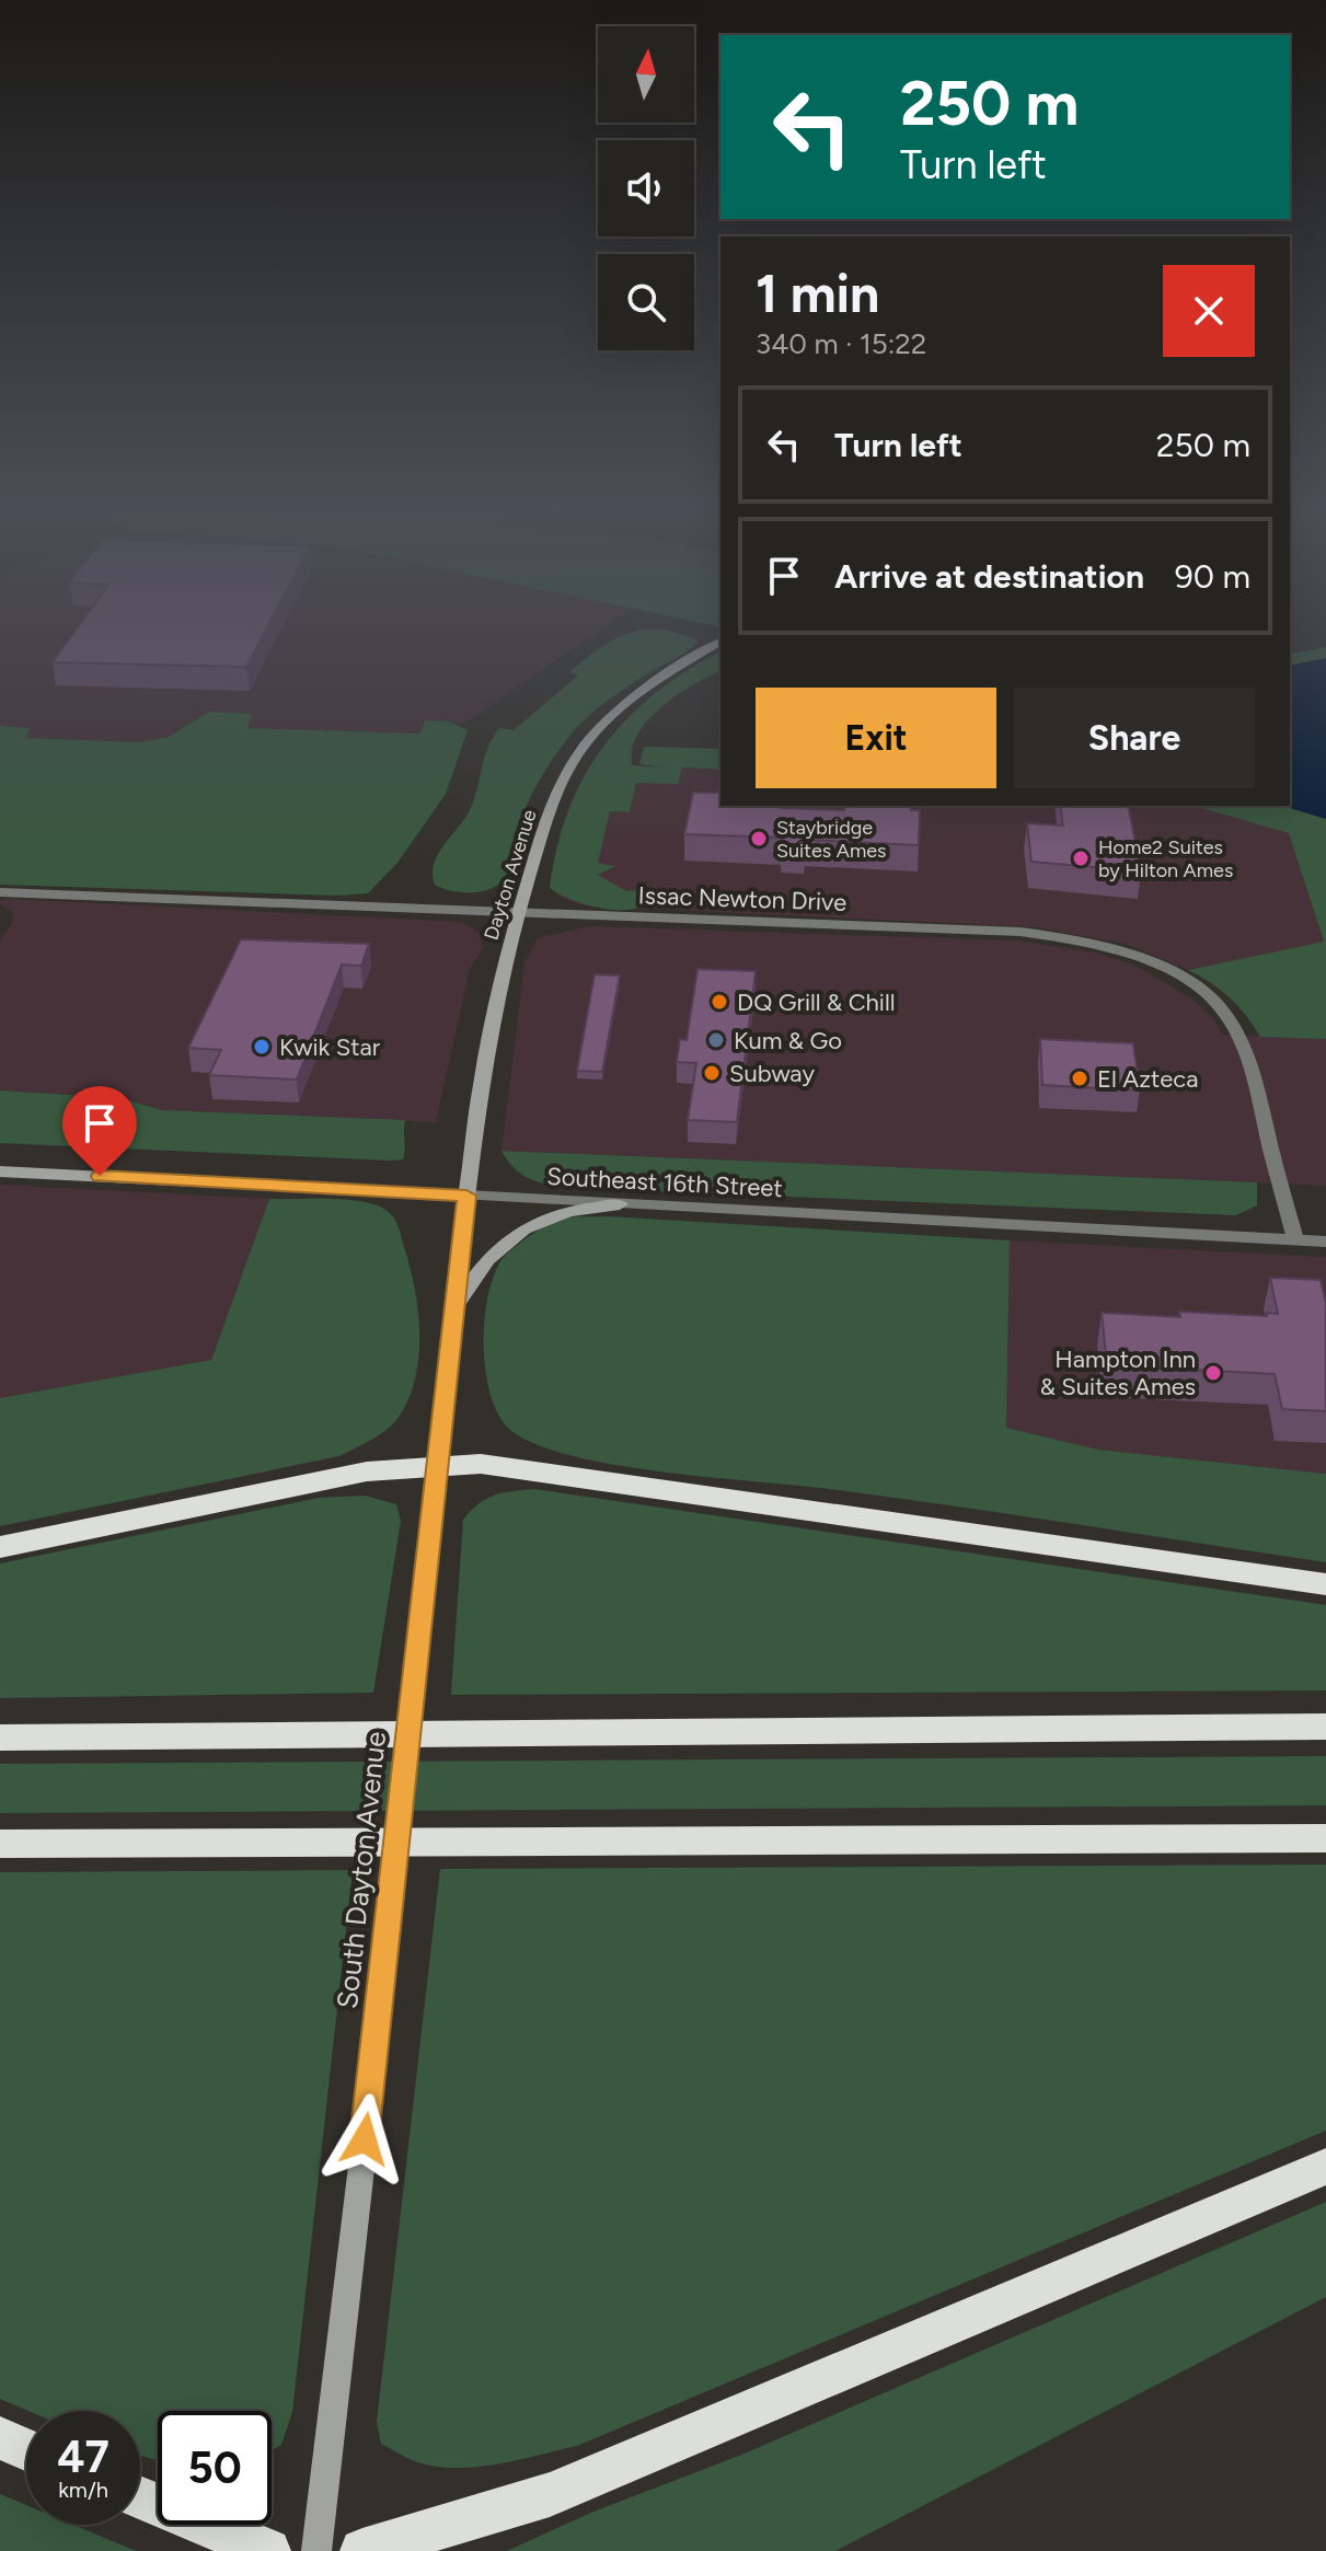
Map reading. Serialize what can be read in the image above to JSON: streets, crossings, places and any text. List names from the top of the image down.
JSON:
{
  "streets": {
    "main road": ["Dayton Avenue", "Southeast 16th Street", "South Dayton Avenue"],
    "street": ["Issac Newton Drive"]
  },
  "crossings": [
    ["Dayton Avenue", "Issac Newton Drive"],
    ["Dayton Avenue", "Southeast 16th Street"],
    ["Dayton Avenue", "South Dayton Avenue"],
    ["Issac Newton Drive", "Southeast 16th Street"],
    ["Southeast 16th Street", "South Dayton Avenue"]
  ],
  "places": [
    "Staybridge Suites Ames",
    "Home2 Suites by Hilton Ames",
    "DQ Grill & Chill",
    "Kum & Go",
    "Kwik Star",
    "Subway",
    "El Azteca",
    "Hampton Inn & Suites Ames"
  ],
  "north": "top",
  "page": {
    "turn": ["250 m", "Turn left"],
    "heading": ["1 min", "340 m · 15:22"],
    "list": [
      {
        "name": "Turn left",
        "value": "250 m"
      },
      {
        "name": "Arrive at destination",
        "value": "90 m"
      }
    ],
    "buttons": ["Exit", "Share"],
    "speed": "47 km/h",
    "limit": "50"
  }
}
